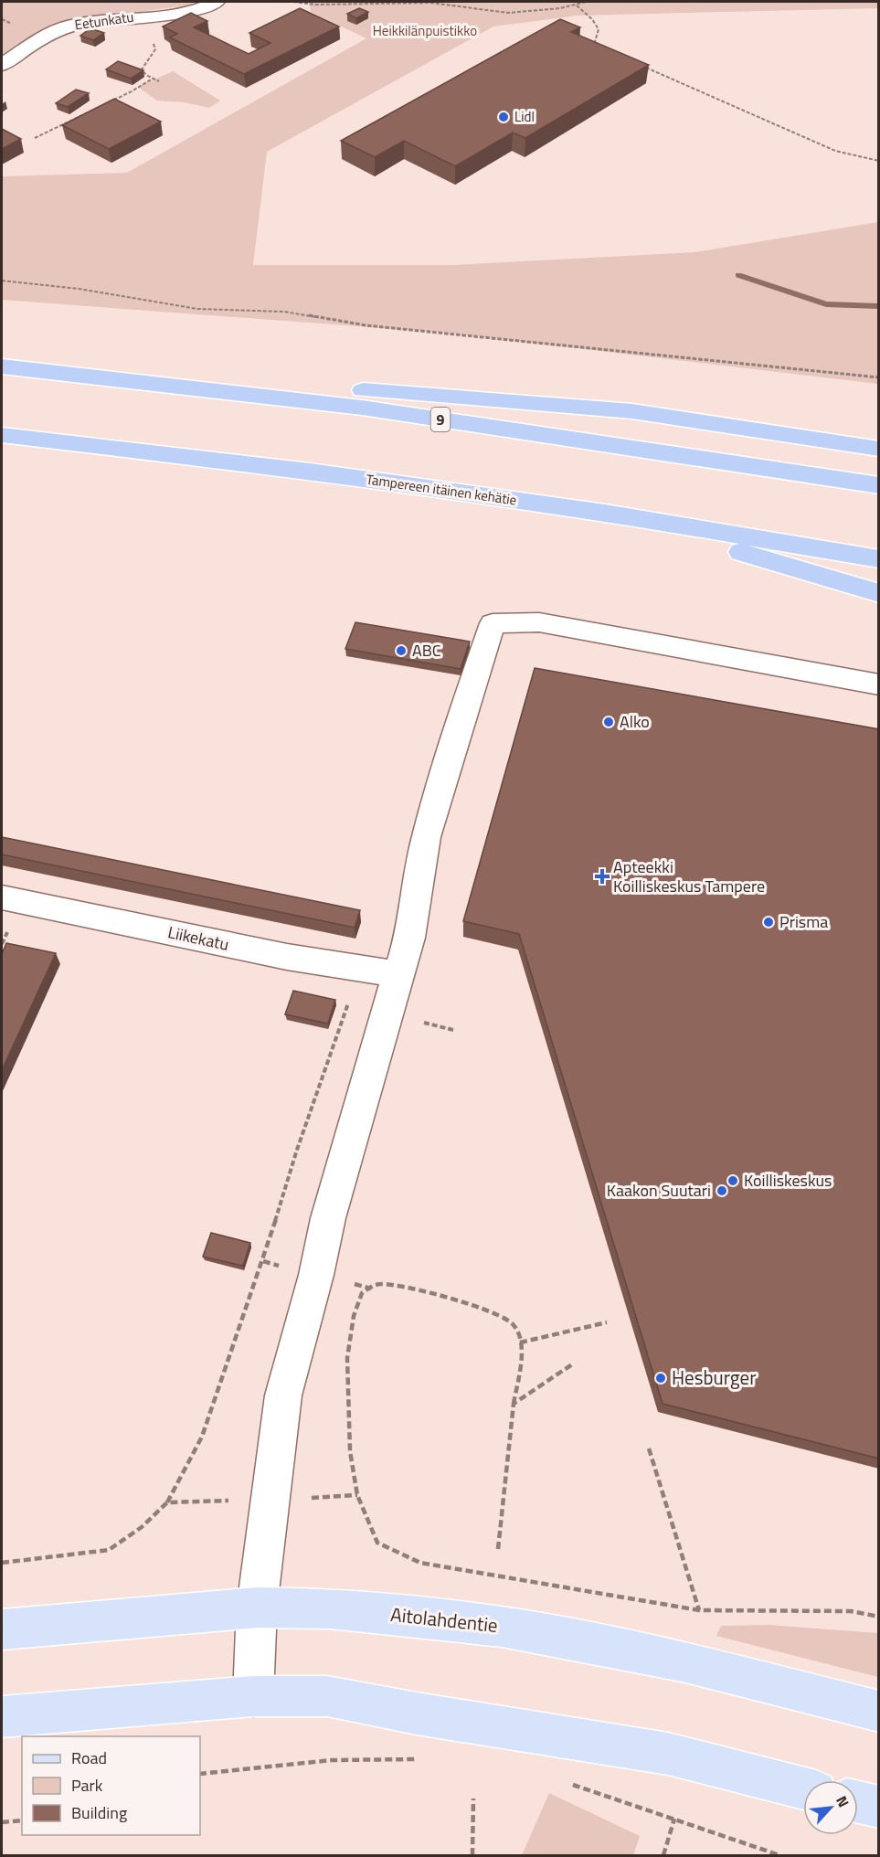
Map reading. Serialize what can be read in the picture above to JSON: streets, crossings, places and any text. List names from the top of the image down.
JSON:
{
  "streets": {
    "highway": ["9", "Tampereen itäinen kehätie"],
    "main road": ["Aitolahdentie"],
    "street": ["Eetunkatu", "Liikekatu"]
  },
  "parks": ["Heikkilänpuistikko"],
  "places": {
    "other": [
      "Lidl",
      "ABC",
      "Alko",
      "Prisma",
      "Koilliskeskus",
      "Kaakon Suutari",
      "Hesburger"
    ],
    "health": ["Apteekki Koilliskeskus Tampere"]
  },
  "legend": ["Road", "Park", "Building"],
  "north": "top right"
}
